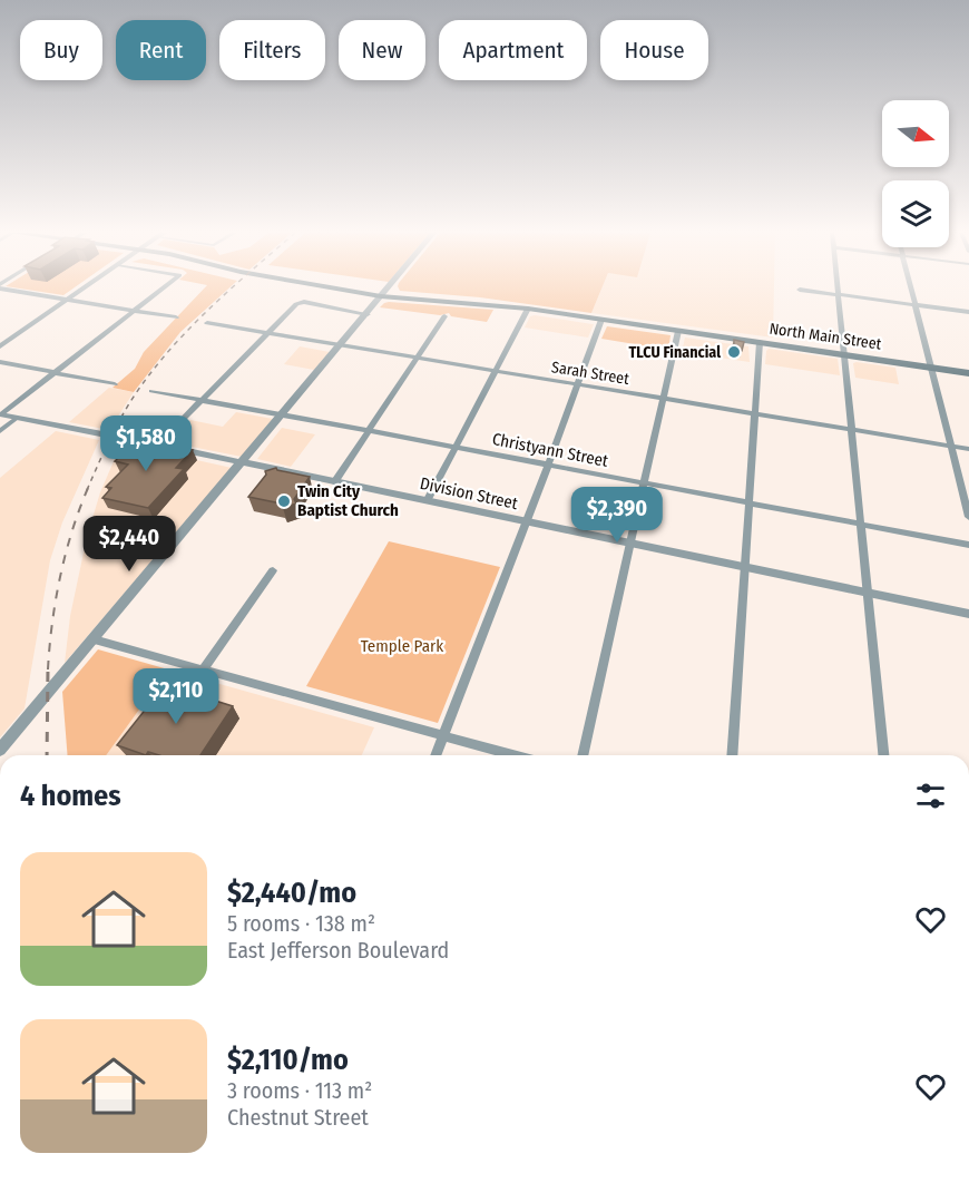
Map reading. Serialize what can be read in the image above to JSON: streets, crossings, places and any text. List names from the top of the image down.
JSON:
{
  "streets": {
    "main road": ["North Main Street"],
    "street": ["Sarah Street", "Christyann Street", "Division Street"]
  },
  "parks": ["Temple Park"],
  "places": ["TLCU Financial", "Twin City Baptist Church"],
  "north": "right",
  "page": {
    "chip": [
      "Buy",
      "Rent",
      "Filters",
      "New",
      "Apartment",
      "House"
    ],
    "price": [
      "$1,580",
      "$2,390",
      "$2,440",
      "$2,110"
    ],
    "heading": "4 homes",
    "list": [
      {
        "name": "$2,440/mo",
        "note": "5 rooms · 138 m² · East Jefferson Boulevard"
      },
      {
        "name": "$2,110/mo",
        "note": "3 rooms · 113 m² · Chestnut Street"
      }
    ]
  }
}
